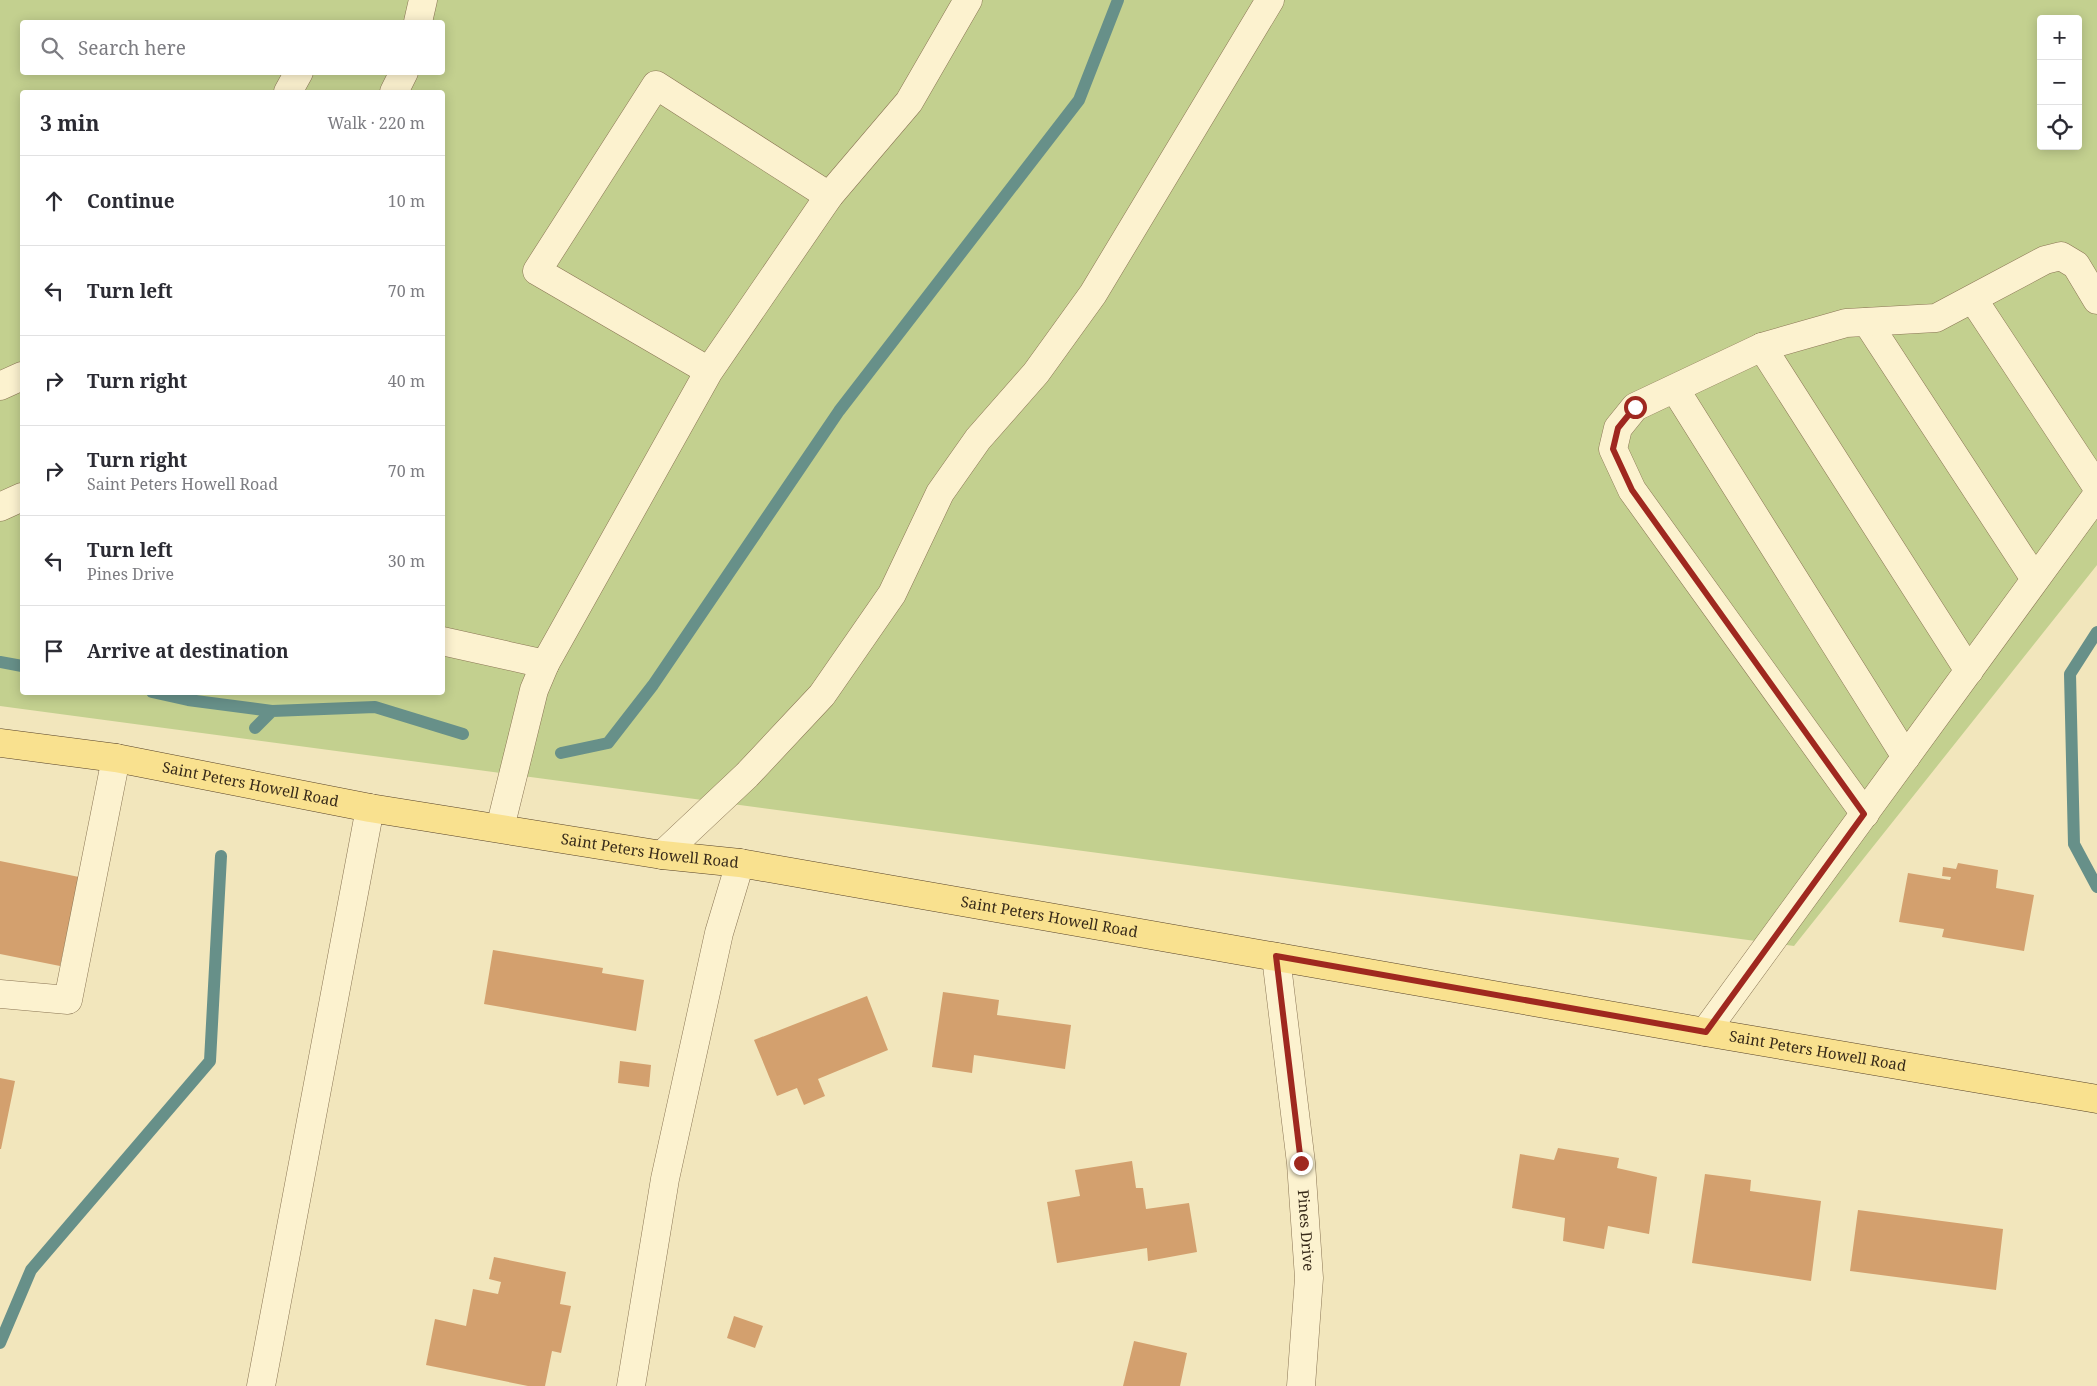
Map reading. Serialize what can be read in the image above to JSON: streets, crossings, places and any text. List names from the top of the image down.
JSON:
{
  "streets": {
    "main road": ["Saint Peters Howell Road"],
    "street": ["Pines Drive"]
  },
  "crossings": [
    ["Saint Peters Howell Road", "Pines Drive"]
  ],
  "page": {
    "map_buttons": ["+", "−"],
    "search": "Search here",
    "heading": ["3 min", "Walk · 220 m"],
    "list": [
      ["Continue", "10 m"],
      ["Turn left", "70 m"],
      ["Turn right", "40 m"],
      ["Turn right", "Saint Peters Howell Road", "70 m"],
      ["Turn left", "Pines Drive", "30 m"],
      "Arrive at destination"
    ]
  }
}
